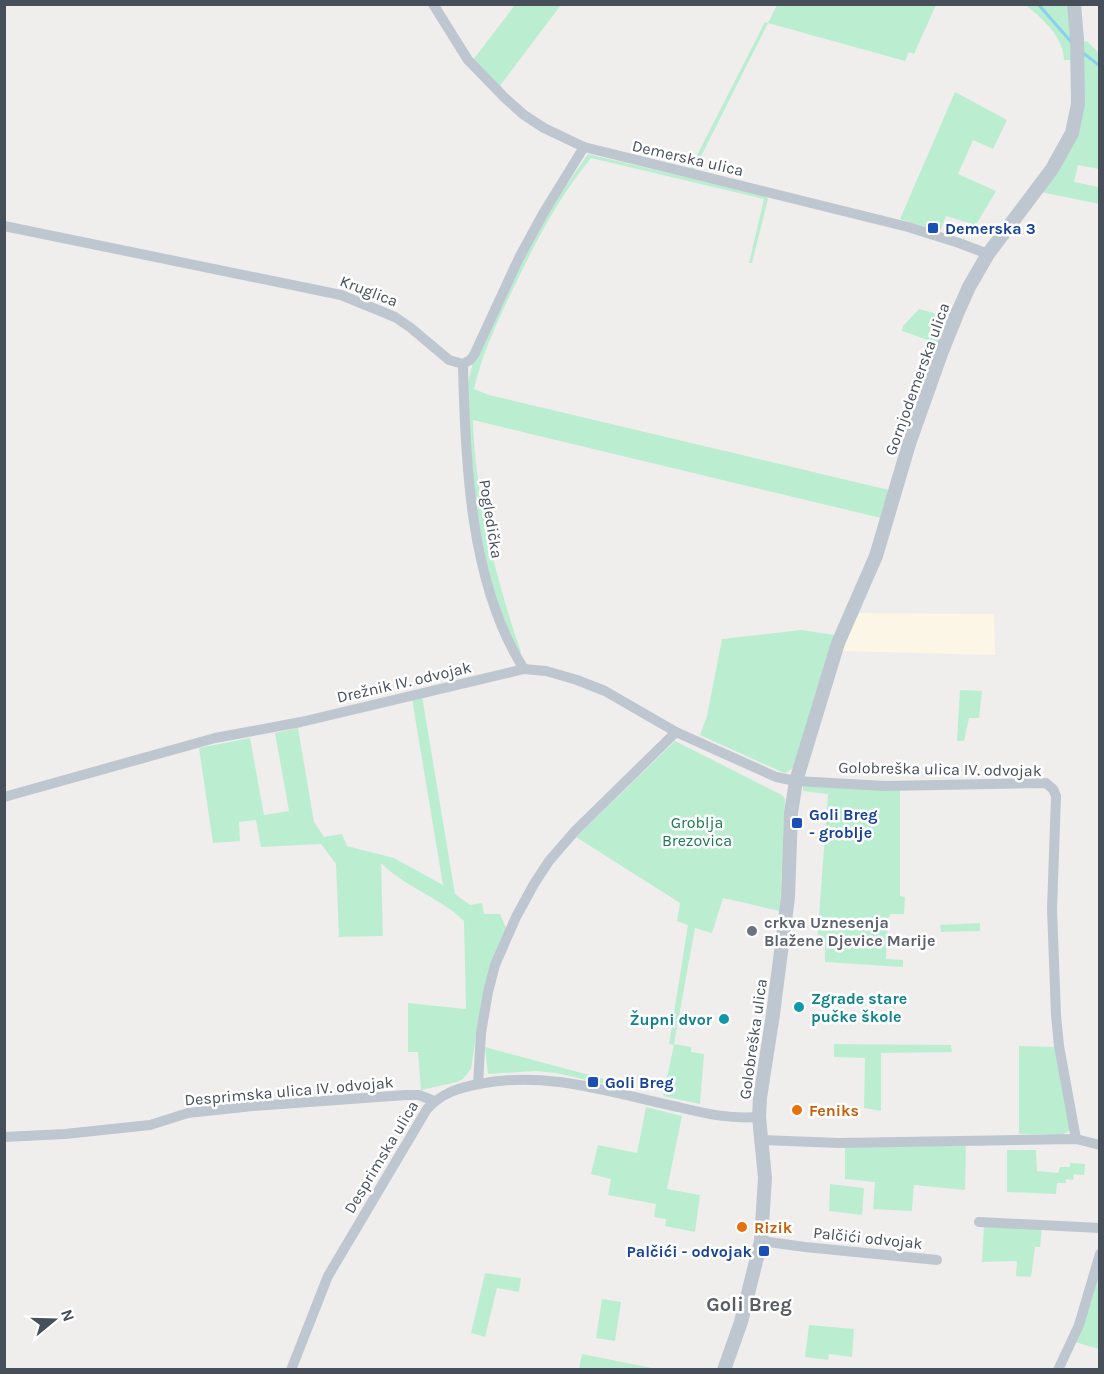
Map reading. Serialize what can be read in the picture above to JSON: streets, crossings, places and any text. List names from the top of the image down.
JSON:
{
  "streets": {
    "street": [
      "Demerska ulica",
      "Kruglica",
      "Gornjodemerska ulica",
      "Pogledička",
      "Drežnik IV. odvojak",
      "Golobreška ulica IV. odvojak",
      "Golobreška ulica",
      "Desprimska ulica IV. odvojak",
      "Desprimska ulica",
      "Palčići odvojak"
    ]
  },
  "crossings": [
    ["Demerska ulica", "Gornjodemerska ulica"],
    ["Kruglica", "Pogledička"],
    ["Gornjodemerska ulica", "Drežnik IV. odvojak"],
    ["Gornjodemerska ulica", "Golobreška ulica IV. odvojak"],
    ["Gornjodemerska ulica", "Golobreška ulica"],
    ["Pogledička", "Drežnik IV. odvojak"],
    ["Drežnik IV. odvojak", "Golobreška ulica IV. odvojak"],
    ["Drežnik IV. odvojak", "Golobreška ulica"],
    ["Golobreška ulica IV. odvojak", "Golobreška ulica"],
    ["Golobreška ulica", "Desprimska ulica"],
    ["Golobreška ulica", "Palčići odvojak"],
    ["Desprimska ulica IV. odvojak", "Desprimska ulica"]
  ],
  "districts": ["Goli Breg"],
  "parks": ["Groblja Brezovica"],
  "places": {
    "transit": [
      "Demerska 3",
      "Goli Breg - groblje",
      "Goli Breg",
      "Palčići - odvojak"
    ],
    "other": [
      "crkva Uznesenja Blažene Djevice Marije",
      "Zgrade stare pučke škole",
      "Župni dvor",
      "Feniks",
      "Rizik"
    ]
  },
  "north": "right"
}
